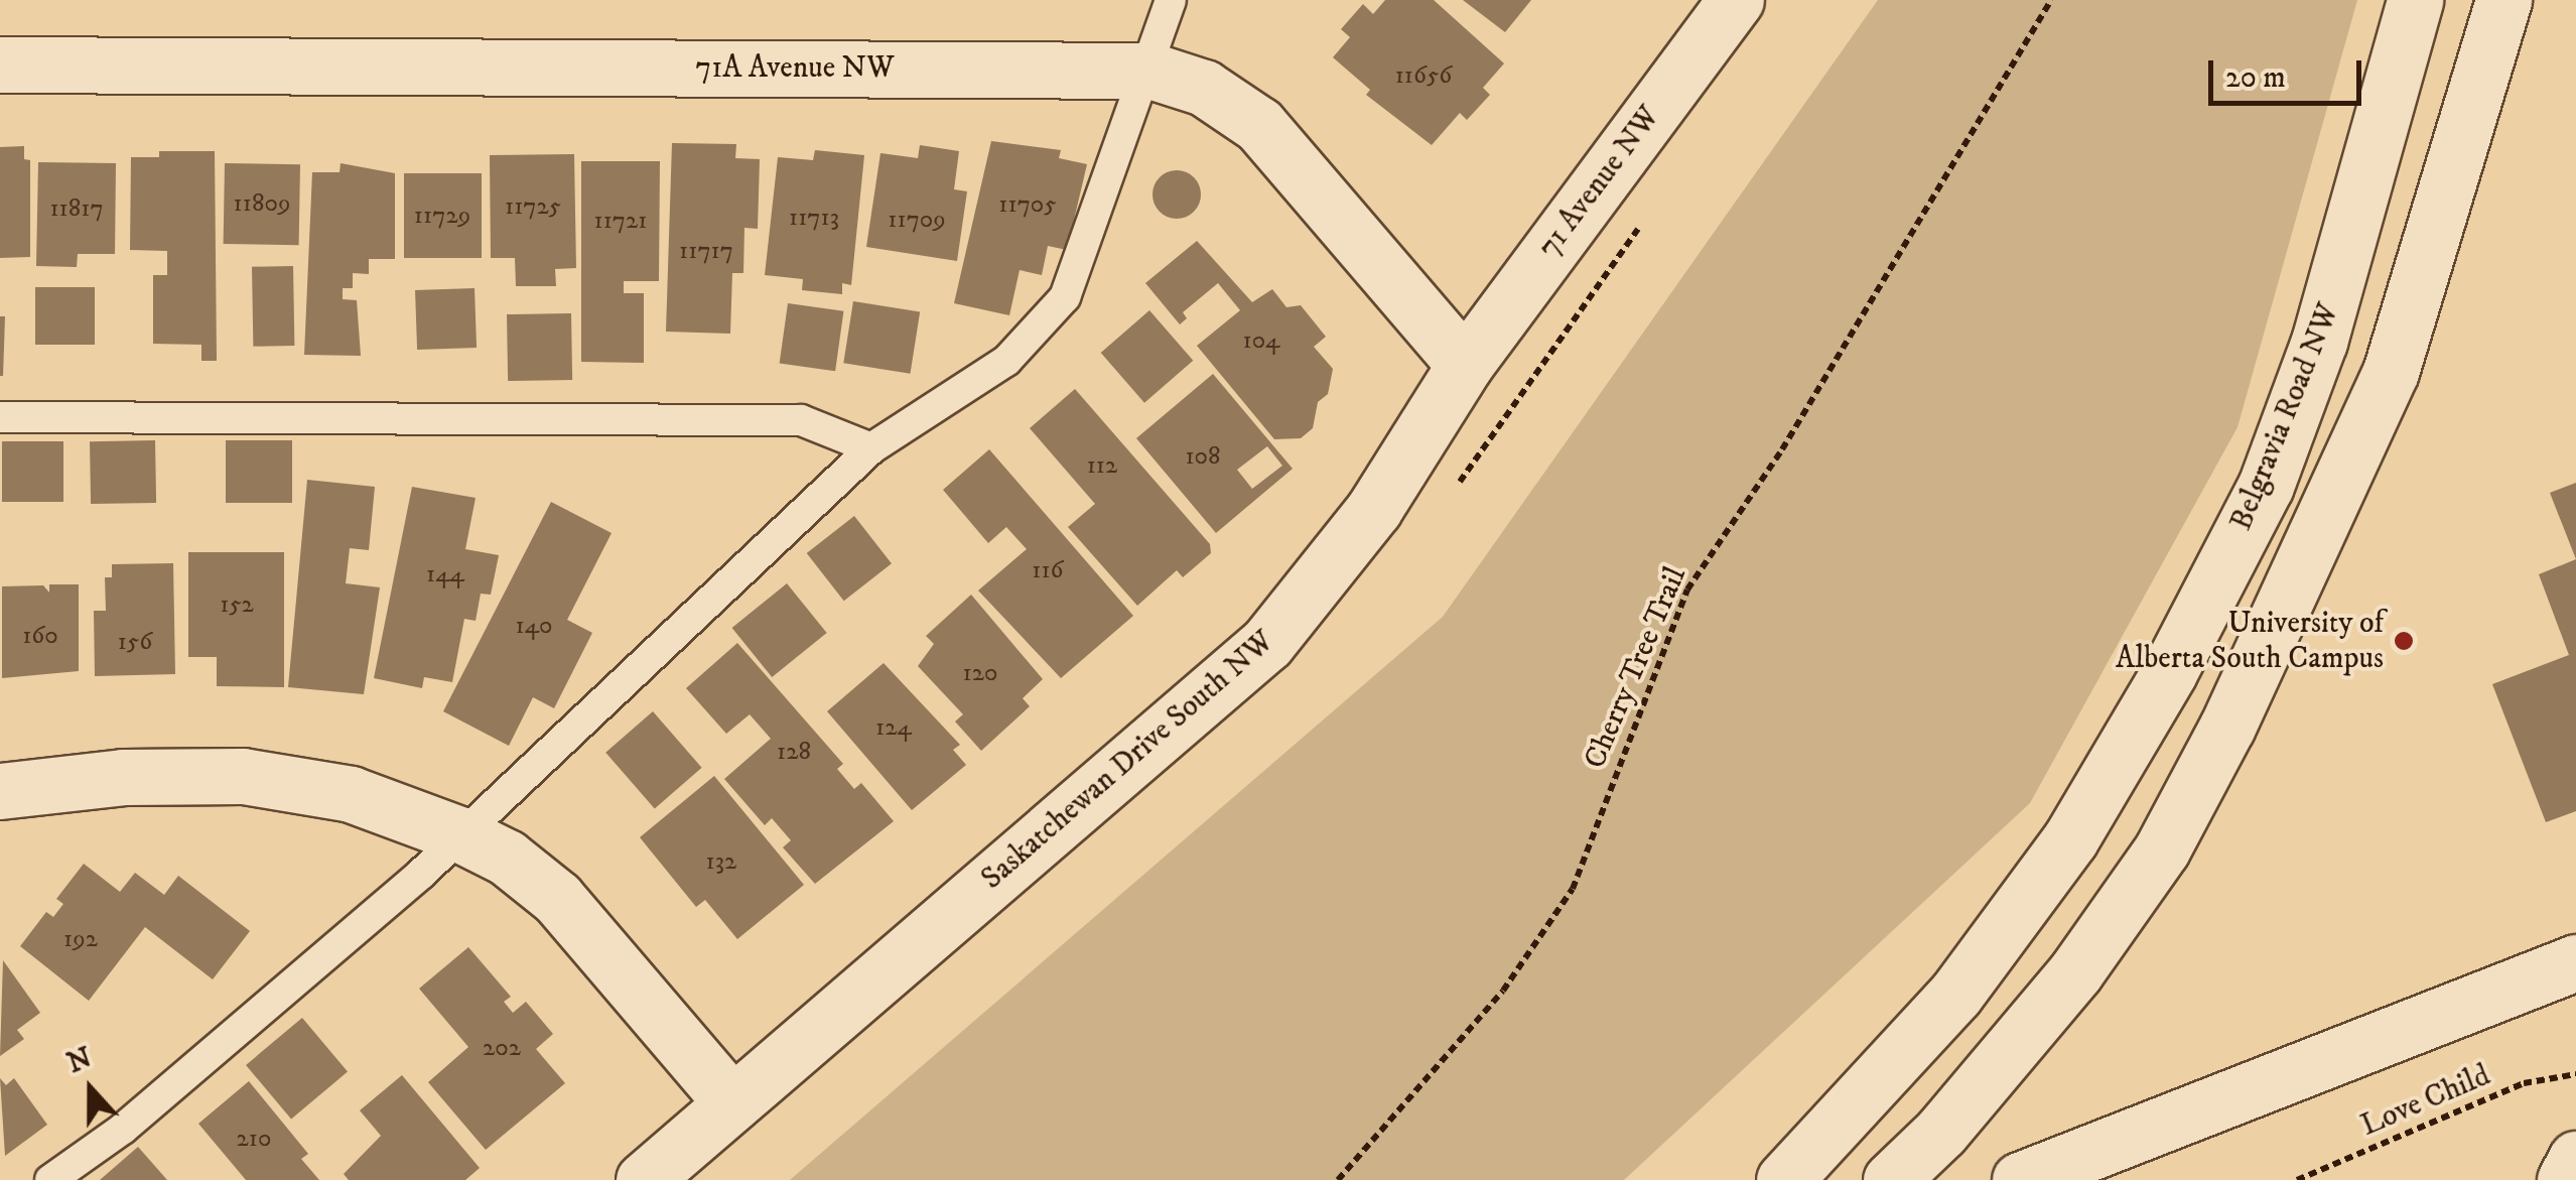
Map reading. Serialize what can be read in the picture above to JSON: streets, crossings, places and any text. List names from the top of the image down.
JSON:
{
  "streets": {
    "street": [
      "71A Avenue NW",
      "71 Avenue NW",
      "Belgravia Road NW",
      "Saskatchewan Drive South NW"
    ],
    "path": ["Cherry Tree Trail", "Love Child"]
  },
  "crossings": [
    ["71A Avenue NW", "71 Avenue NW"],
    ["71A Avenue NW", "Saskatchewan Drive South NW"],
    ["71 Avenue NW", "Saskatchewan Drive South NW"]
  ],
  "places": ["University of Alberta South Campus"],
  "house_numbers": [
    "11656",
    "11809",
    "11705",
    "11725",
    "11817",
    "11729",
    "11713",
    "11709",
    "11721",
    "11717",
    "104",
    "108",
    "112",
    "116",
    "144",
    "152",
    "140",
    "160",
    "156",
    "120",
    "124",
    "128",
    "132",
    "192",
    "202",
    "210"
  ],
  "scale_bar": "20 m",
  "north": "top"
}
